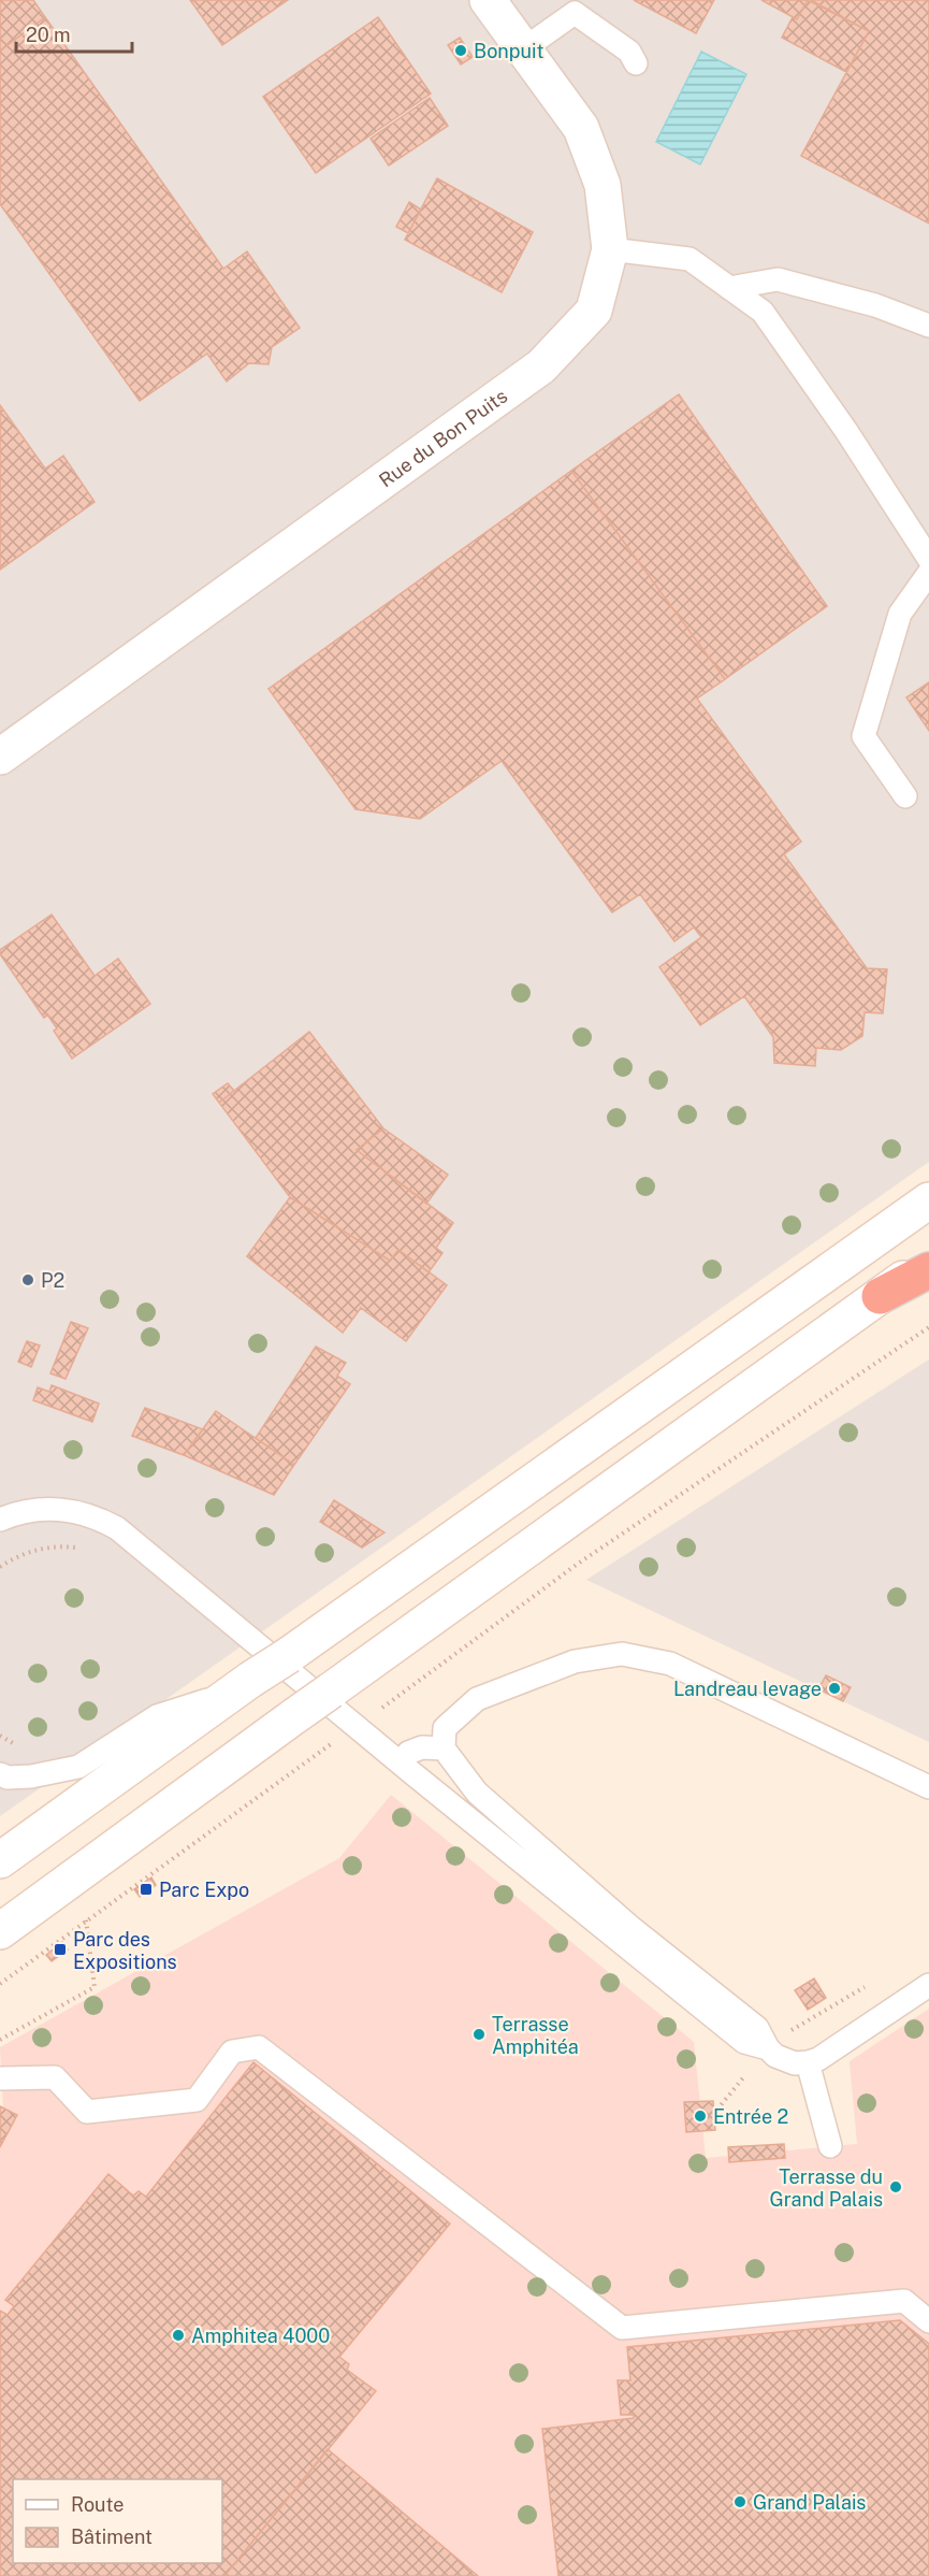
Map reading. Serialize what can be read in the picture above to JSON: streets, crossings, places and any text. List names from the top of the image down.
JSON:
{
  "streets": {
    "main road": ["Rue du Bon Puits"]
  },
  "places": {
    "other": [
      "Bonpuit",
      "P2",
      "Landreau levage",
      "Terrasse Amphitéa",
      "Entrée 2",
      "Terrasse du Grand Palais",
      "Amphitea 4000",
      "Grand Palais"
    ],
    "transit": ["Parc Expo", "Parc des Expositions"]
  },
  "legend": ["Route", "Bâtiment"],
  "scale_bar": "20 m"
}
